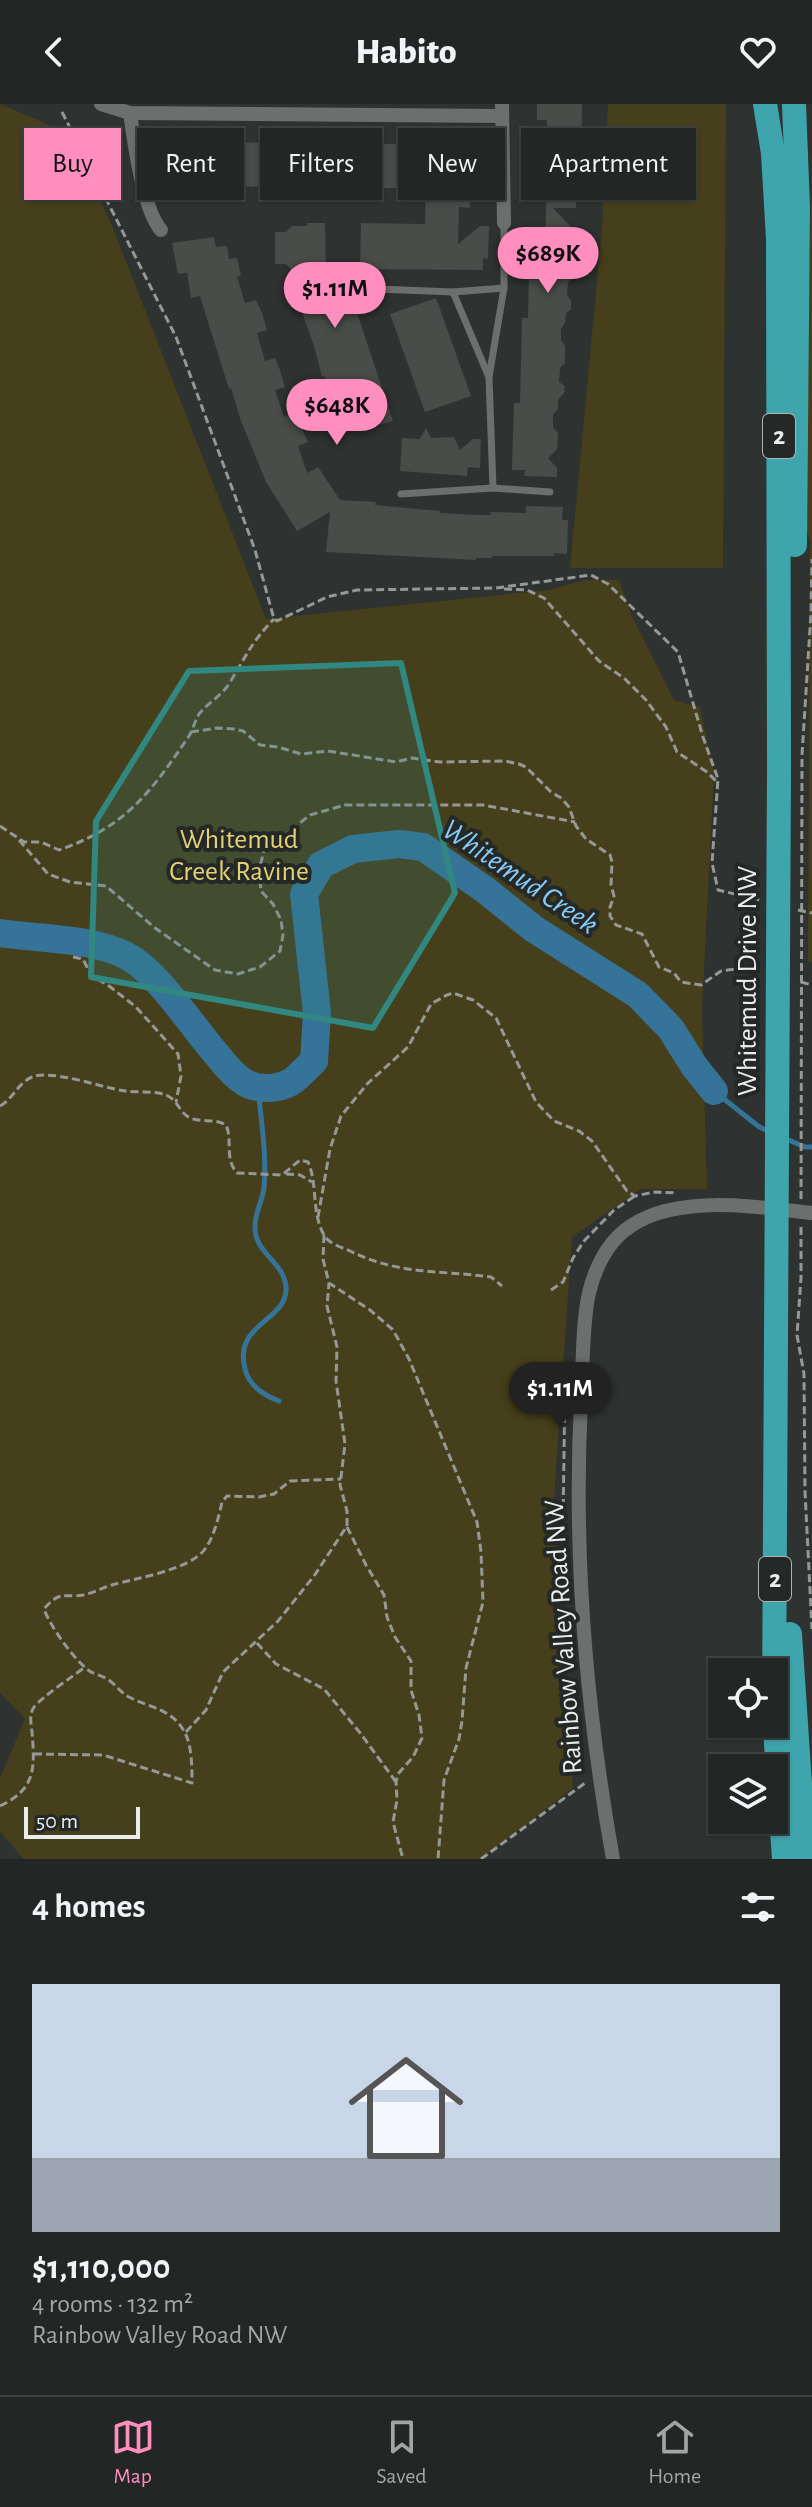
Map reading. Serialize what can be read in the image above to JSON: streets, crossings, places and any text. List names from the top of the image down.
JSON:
{
  "streets": {
    "highway": ["2", "Whitemud Drive NW"],
    "street": ["Rainbow Valley Road NW"]
  },
  "water": ["Whitemud Creek"],
  "parks": ["Whitemud Creek Ravine"],
  "scale_bar": "50 m",
  "page": {
    "header": "Habito",
    "chip": [
      "Buy",
      "Rent",
      "Filters",
      "New",
      "Apartment"
    ],
    "price": [
      "$689K",
      "$1.11M",
      "$648K",
      "$1.11M"
    ],
    "scale": "50 m",
    "heading": "4 homes",
    "list": [
      {
        "name": "$1,110,000",
        "note": "4 rooms · 132 m² · Rainbow Valley Road NW"
      }
    ],
    "tabs": ["Map", "Saved", "Home"]
  }
}
